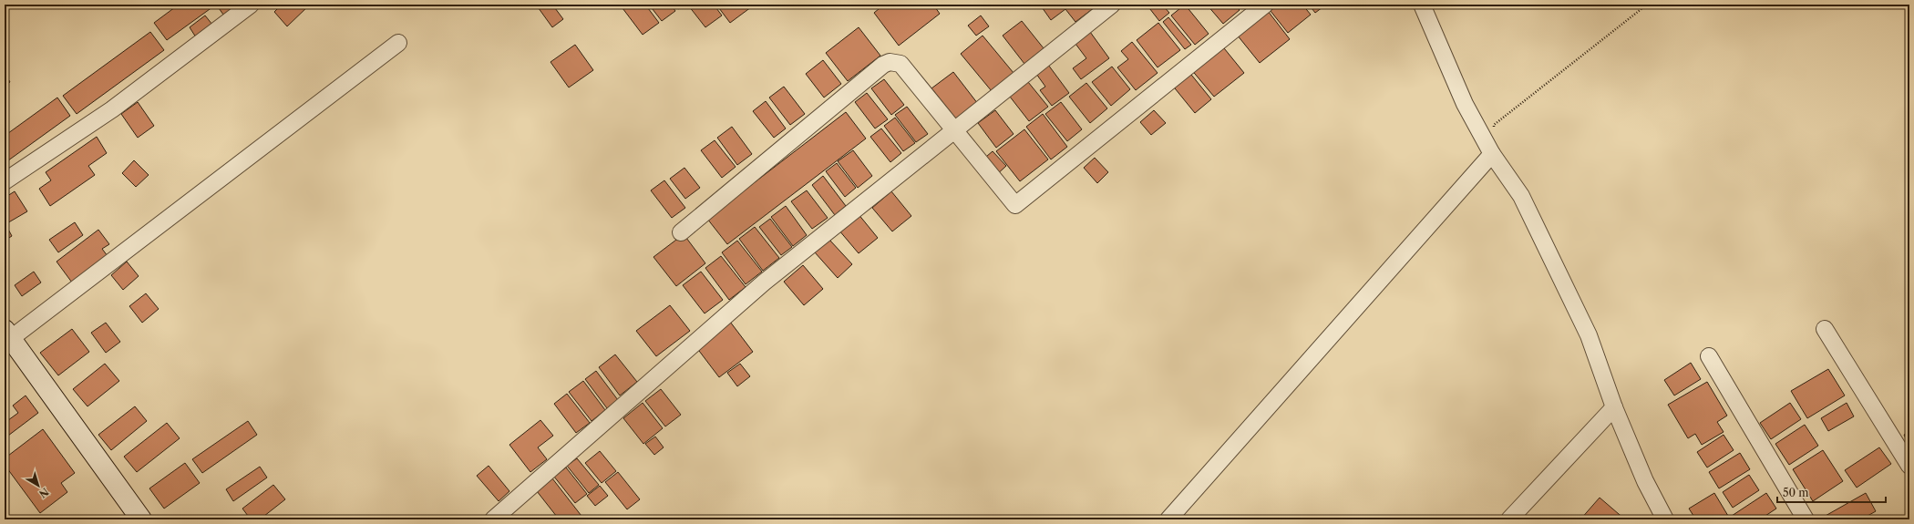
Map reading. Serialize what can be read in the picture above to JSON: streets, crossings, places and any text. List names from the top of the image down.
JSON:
{
  "scale_bar": "50 m",
  "north": "bottom right"
}
